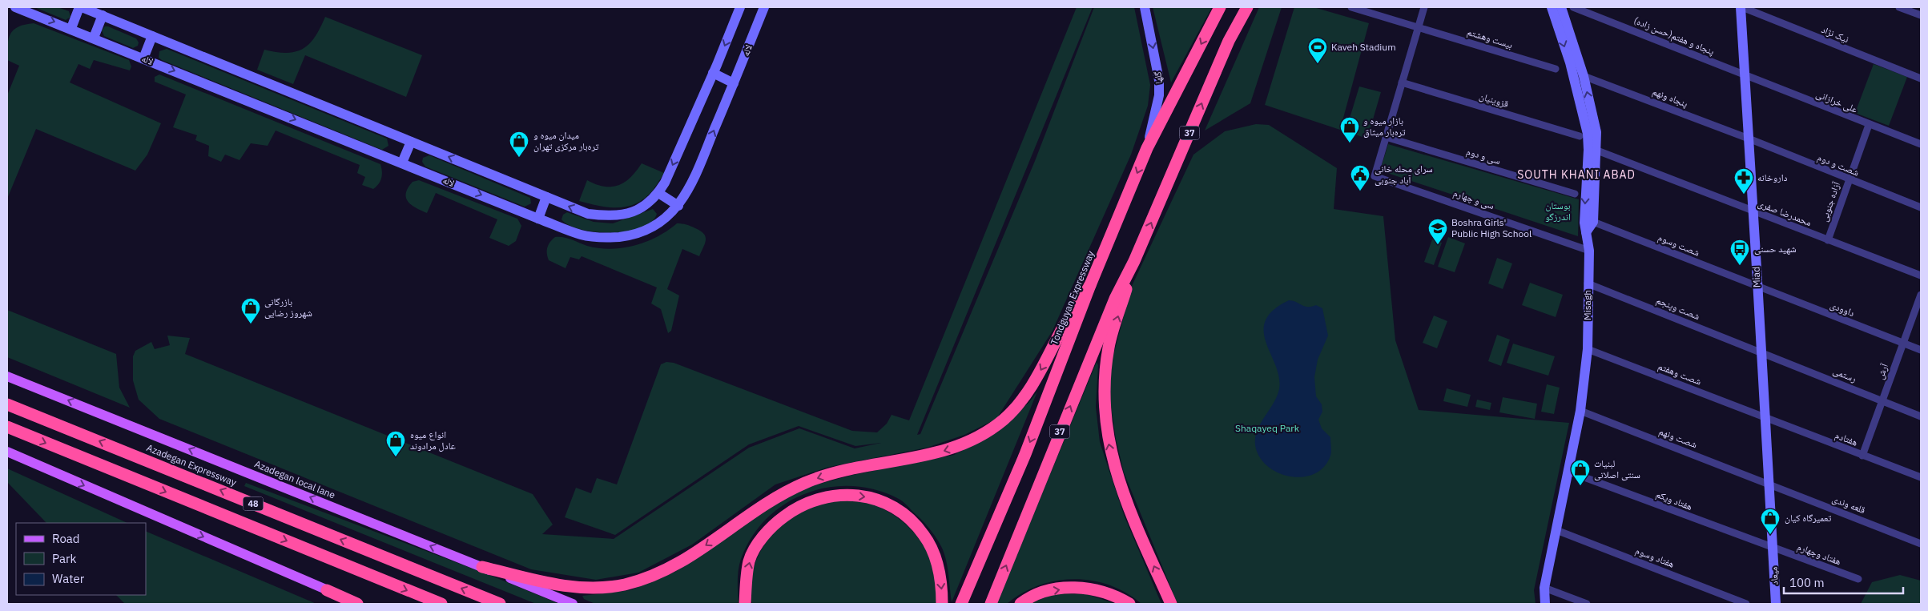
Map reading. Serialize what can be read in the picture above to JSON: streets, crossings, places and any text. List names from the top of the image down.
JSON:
{
  "streets": {
    "highway": [
      "37",
      "Tondguyan Expressway",
      "Azadegan Expressway",
      "48"
    ],
    "main road": ["Azadegan local lane"],
    "street": [
      "نیک نژاد",
      "(حسن زاده)پنجاه و هفتم",
      "بیست وهشتم",
      "لاله",
      "گلها",
      "پنجاه ونهم",
      "قزوینیان",
      "علی خرازانی",
      "سی و دوم",
      "شصت و دوم",
      "سی و چهارم",
      "آزاده جنوبی",
      "محمدرضا صفری",
      "شصت وسوم",
      "Miad",
      "Misagh",
      "شصت وپنجم",
      "داوودی",
      "آرش",
      "شصت وهفتم",
      "رستمی",
      "شصت ونهم",
      "هفتادم",
      "هفتاد ویکم",
      "قلعه وندی",
      "هفتاد وچهارم",
      "هفتاد وسوم",
      "میعاد"
    ]
  },
  "crossings": [
    ["نیک نژاد", "Miad"],
    ["(حسن زاده)پنجاه و هفتم", "علی خرازانی"],
    ["(حسن زاده)پنجاه و هفتم", "Miad"],
    ["گلها", "Tondguyan Expressway"],
    ["پنجاه ونهم", "شصت و دوم"],
    ["پنجاه ونهم", "Miad"],
    ["پنجاه ونهم", "Misagh"],
    ["علی خرازانی", "آزاده جنوبی"],
    ["علی خرازانی", "Miad"],
    ["سی و دوم", "سی و چهارم"],
    ["شصت و دوم", "آزاده جنوبی"],
    ["شصت و دوم", "Miad"],
    ["سی و چهارم", "Misagh"],
    ["آزاده جنوبی", "محمدرضا صفری"],
    ["محمدرضا صفری", "Miad"],
    ["محمدرضا صفری", "Misagh"],
    ["شصت وسوم", "Miad"],
    ["شصت وسوم", "Misagh"],
    ["شصت وسوم", "داوودی"],
    ["Miad", "شصت وپنجم"],
    ["Miad", "داوودی"],
    ["Miad", "شصت وهفتم"],
    ["Miad", "رستمی"],
    ["Miad", "شصت ونهم"],
    ["Miad", "هفتادم"],
    ["Miad", "هفتاد ویکم"],
    ["Miad", "قلعه وندی"],
    ["Miad", "هفتاد وچهارم"],
    ["Miad", "میعاد"],
    ["Misagh", "شصت وپنجم"],
    ["Misagh", "شصت وهفتم"],
    ["Misagh", "شصت ونهم"],
    ["Misagh", "هفتاد ویکم"],
    ["Misagh", "هفتاد وسوم"],
    ["شصت وپنجم", "رستمی"],
    ["داوودی", "آرش"],
    ["آرش", "رستمی"],
    ["آرش", "هفتادم"],
    ["شصت وهفتم", "هفتادم"],
    ["شصت ونهم", "قلعه وندی"],
    ["هفتاد ویکم", "هفتاد وچهارم"],
    ["هفتاد ویکم", "میعاد"],
    ["هفتاد وچهارم", "میعاد"]
  ],
  "one_way": ["گلها"],
  "districts": ["SOUTH KHANI ABAD"],
  "parks": ["بوستان اندرزگو", "Shaqayeq Park"],
  "places": {
    "sports": ["Kaveh Stadium"],
    "shop": [
      "بازار میوه و تره‌بار میثاق",
      "میدان میوه و تره‌بار مرکزی تهران",
      "بازرگانی شهروز رضایی",
      "انواع میوه عادل مرادوند",
      "لبنیات سنتی اصلانی",
      "تعمیرگاه کیان"
    ],
    "public building": ["سرای محله خانی آباد جنوبی"],
    "pharmacy": ["داروخانه"],
    "school or university": ["Boshra Girls' Public High School"],
    "bus stop": ["شهید حسنی"]
  },
  "legend": ["Road", "Park", "Water"],
  "scale_bar": "100 m"
}
